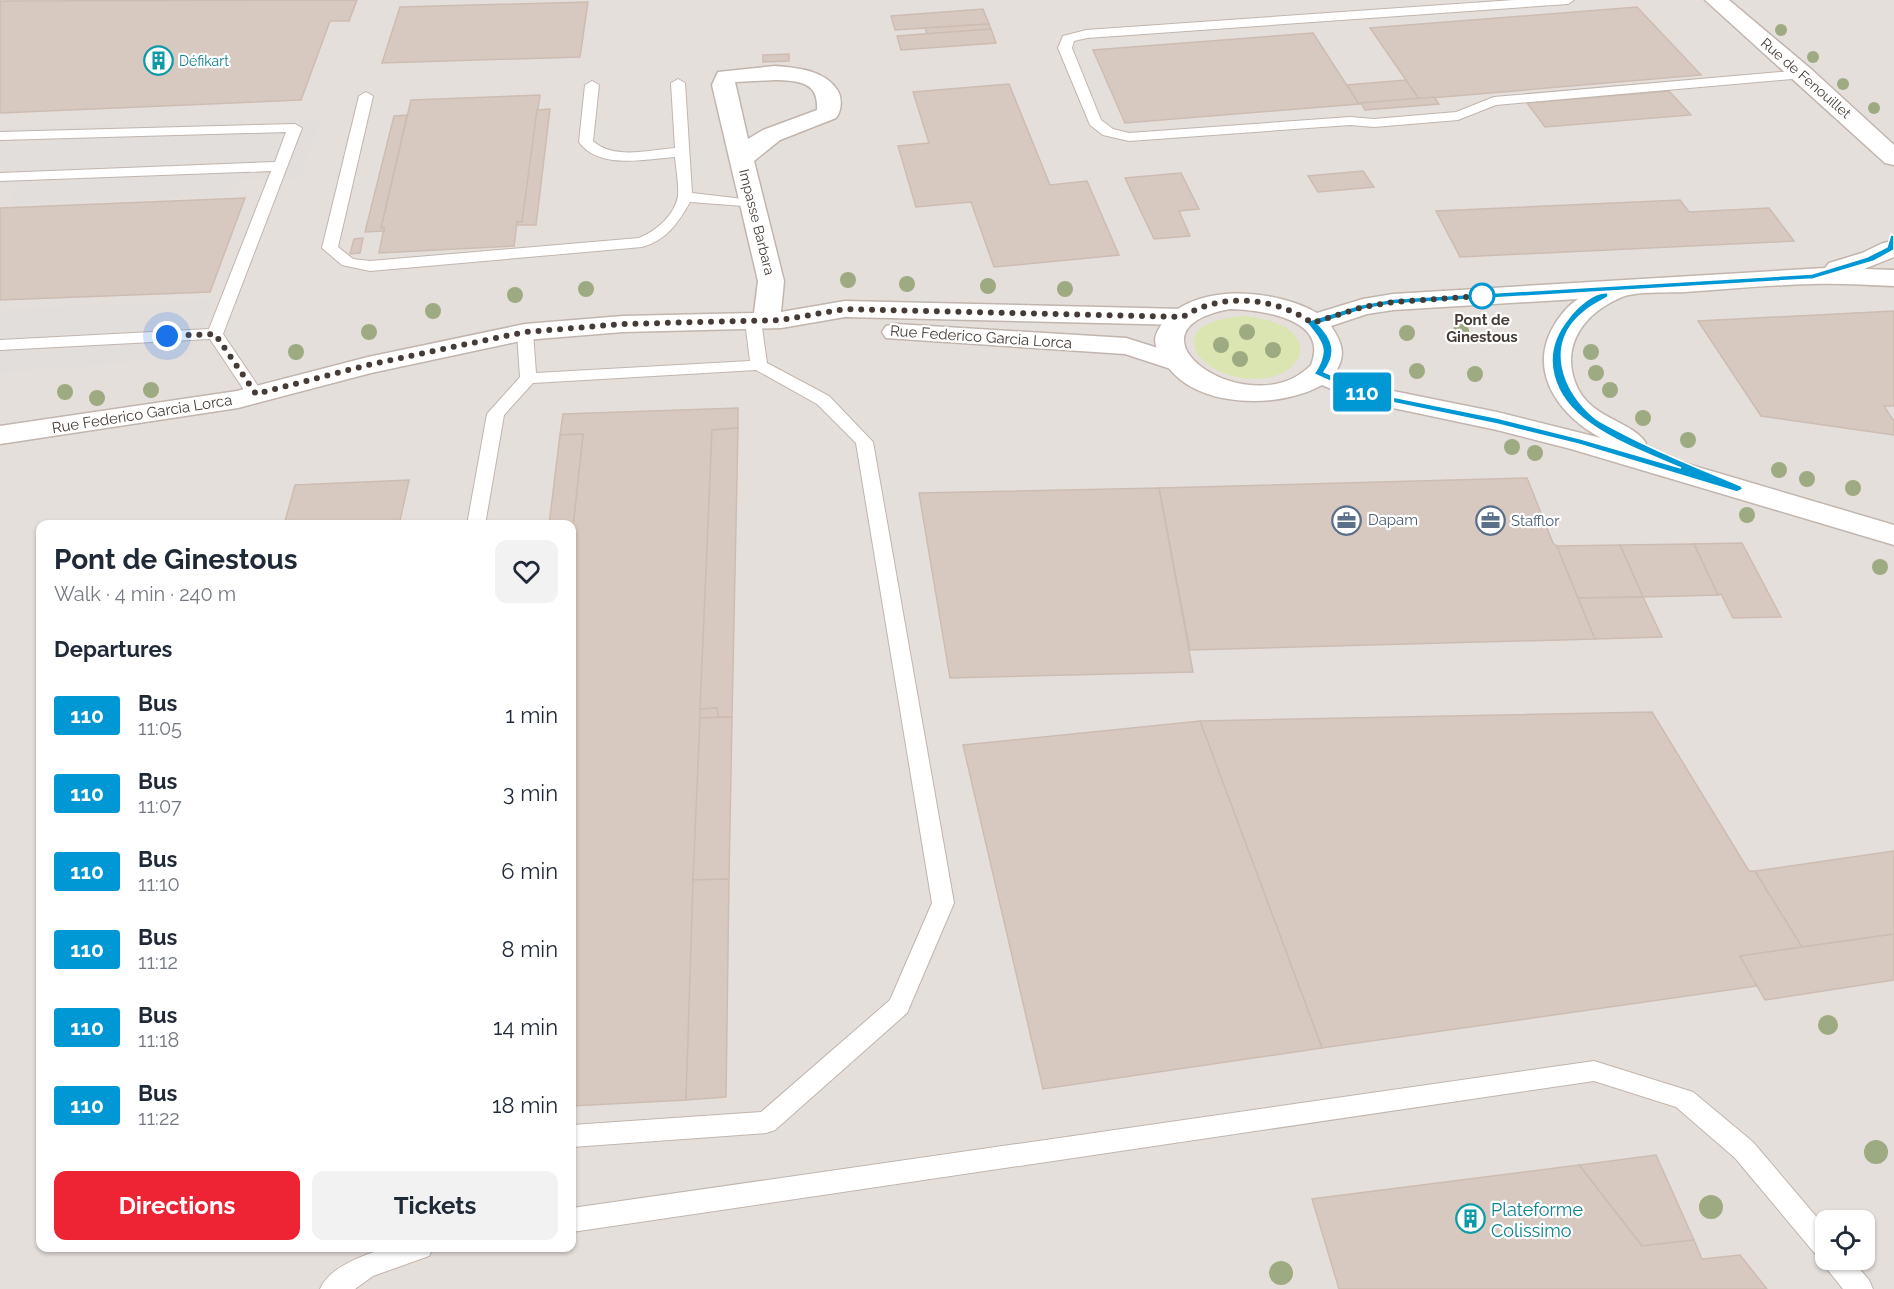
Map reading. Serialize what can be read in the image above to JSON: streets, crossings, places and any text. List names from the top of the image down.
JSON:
{
  "streets": {
    "street": ["Rue de Fenouillet", "Impasse Barbara", "Rue Federico Garcia Lorca"]
  },
  "crossings": [
    ["Impasse Barbara", "Rue Federico Garcia Lorca"]
  ],
  "places": {
    "building": ["Défikart", "Plateforme Colissimo"],
    "other": ["Pont de Ginestous"],
    "office": ["Dapam", "Stafflor"]
  },
  "lines": ["bus line 110"],
  "page": {
    "on_map": "110",
    "heading": [
      ["Pont de Ginestous", "Walk · 4 min · 240 m"],
      "Departures"
    ],
    "list": [
      {
        "mark": "110",
        "name": "Bus",
        "note": "11:05",
        "value": "1 min"
      },
      {
        "mark": "110",
        "name": "Bus",
        "note": "11:07",
        "value": "3 min"
      },
      {
        "mark": "110",
        "name": "Bus",
        "note": "11:10",
        "value": "6 min"
      },
      {
        "mark": "110",
        "name": "Bus",
        "note": "11:12",
        "value": "8 min"
      },
      {
        "mark": "110",
        "name": "Bus",
        "note": "11:18",
        "value": "14 min"
      },
      {
        "mark": "110",
        "name": "Bus",
        "note": "11:22",
        "value": "18 min"
      }
    ],
    "buttons": ["Directions", "Tickets"]
  }
}
